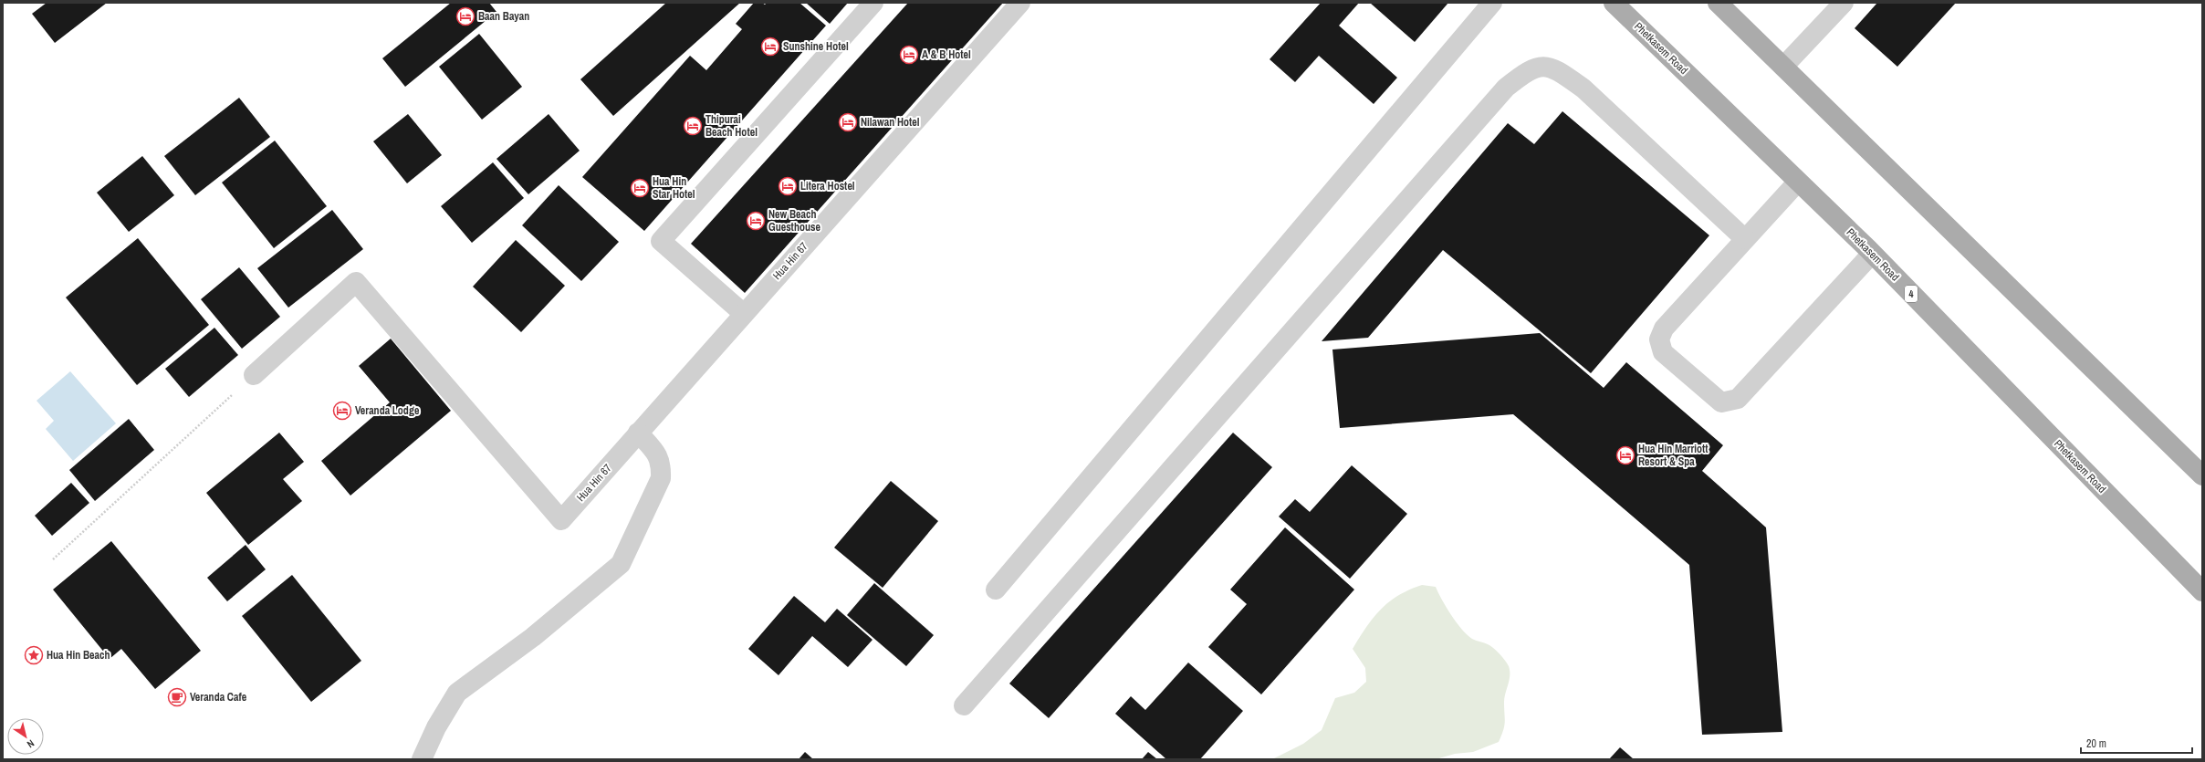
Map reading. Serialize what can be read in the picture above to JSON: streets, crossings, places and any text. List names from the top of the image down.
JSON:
{
  "streets": {
    "main road": ["Phetkasem Road", "4"],
    "street": ["Hua Hin 67"]
  },
  "places": {
    "hotel": [
      "Baan Bayan",
      "Sunshine Hotel",
      "A & B Hotel",
      "Nilawan Hotel",
      "Thipurai Beach Hotel",
      "Litera Hostel",
      "Hua Hin Star Hotel",
      "New Beach Guesthouse",
      "Veranda Lodge",
      "Hua Hin Marriott Resort & Spa"
    ],
    "place": ["Hua Hin Beach"],
    "cafe": ["Veranda Cafe"]
  },
  "scale_bar": "20 m",
  "north": "bottom right"
}
